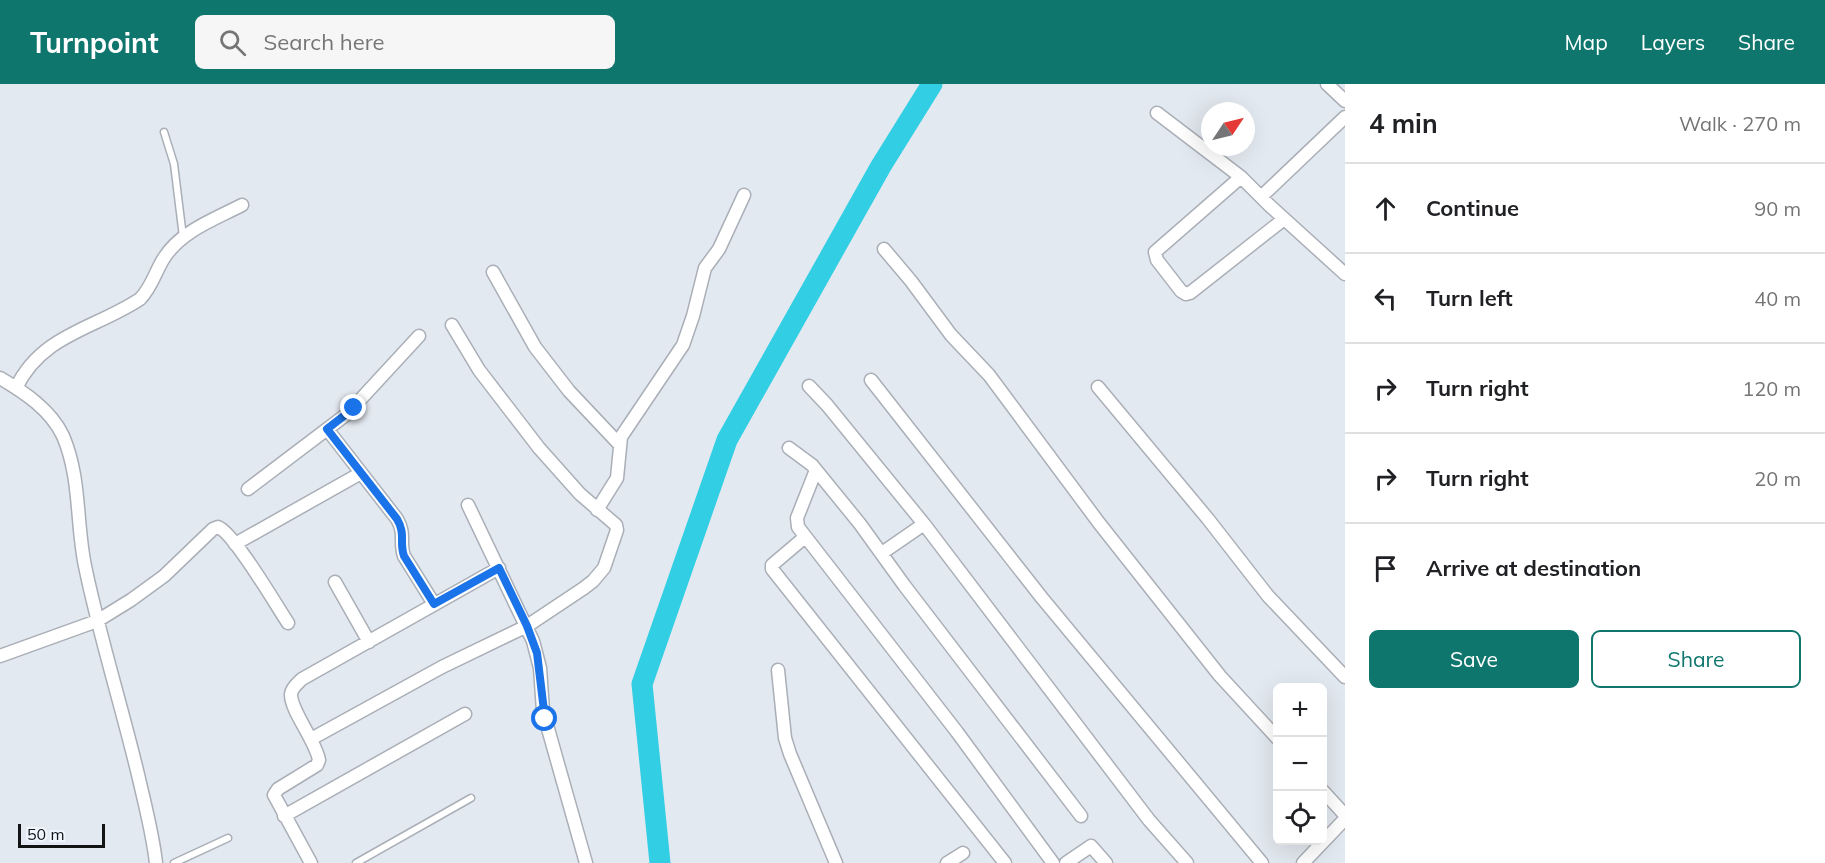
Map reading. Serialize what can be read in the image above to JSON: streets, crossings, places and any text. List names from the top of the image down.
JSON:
{
  "scale_bar": "50 m",
  "north": "top right",
  "page": {
    "header": "Turnpoint",
    "search": "Search here",
    "nav": ["Map", "Layers", "Share"],
    "heading": ["4 min", "Walk · 270 m"],
    "list": [
      ["Continue", "90 m"],
      ["Turn left", "40 m"],
      ["Turn right", "120 m"],
      ["Turn right", "20 m"],
      "Arrive at destination"
    ],
    "buttons": ["Save", "Share"],
    "map_buttons": ["+", "−"],
    "scale": "50 m"
  }
}
